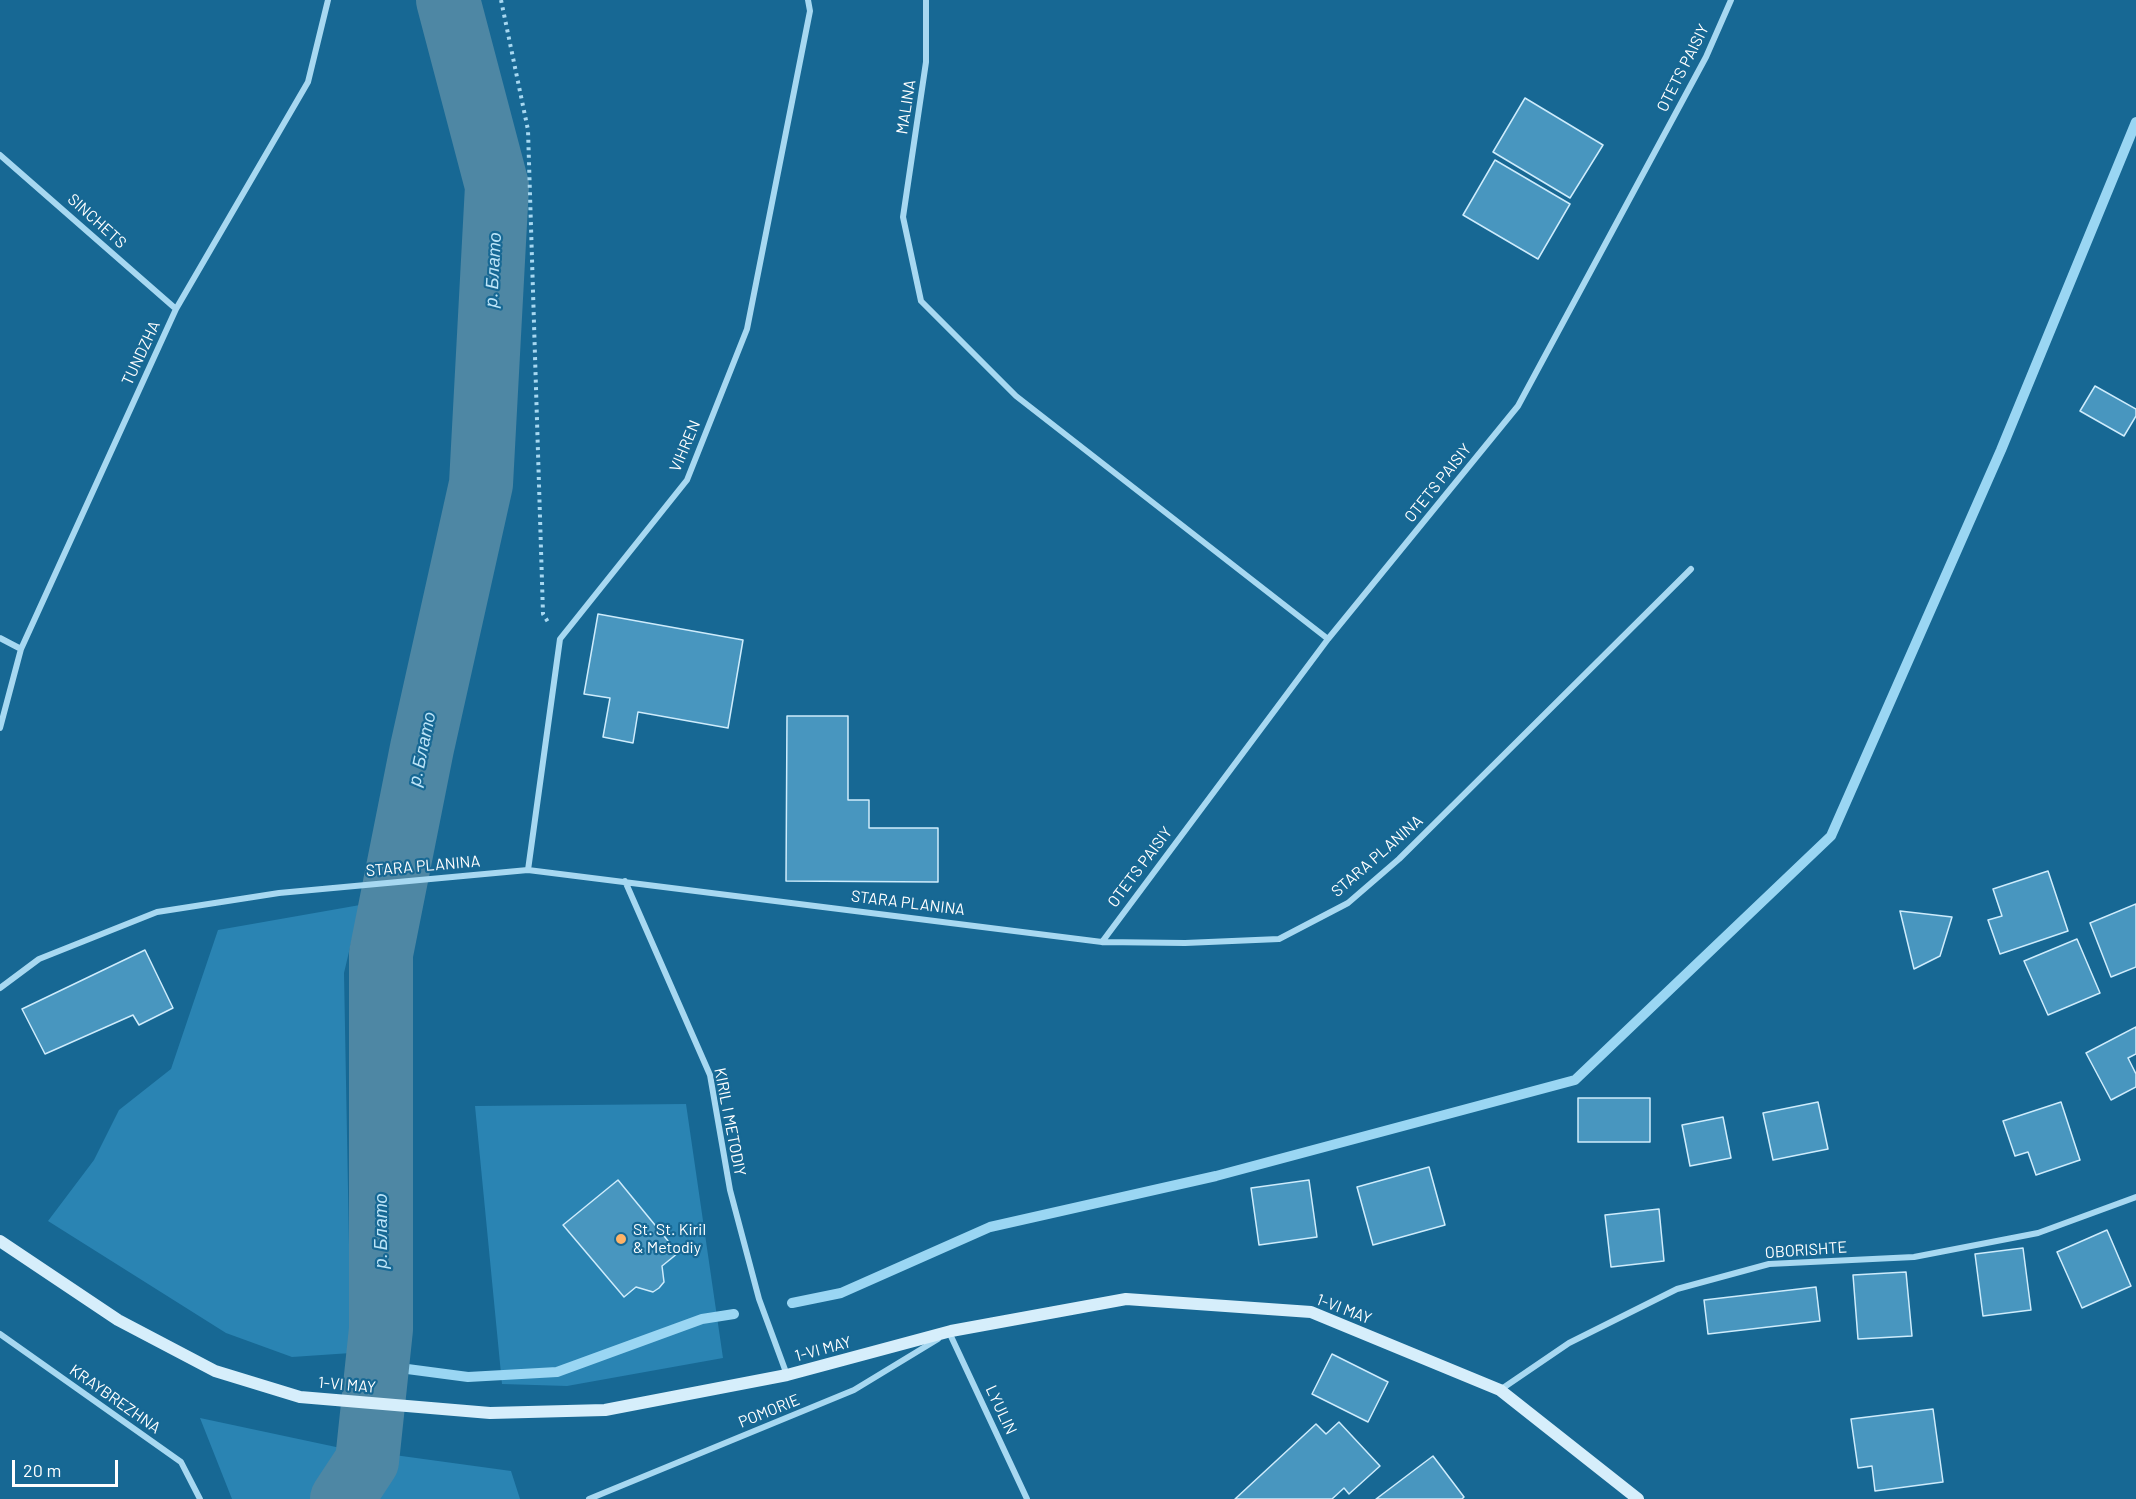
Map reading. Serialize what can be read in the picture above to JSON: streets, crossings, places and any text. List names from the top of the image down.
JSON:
{
  "streets": {
    "street": [
      "OTETS PAISIY",
      "MALINA",
      "SINCHETS",
      "TUNDZHA",
      "VIHREN",
      "STARA PLANINA",
      "KIRIL I METODIY",
      "OBORISHTE",
      "1-VI MAY",
      "KRAYBREZHNA",
      "LYULIN",
      "POMORIE"
    ]
  },
  "crossings": [
    ["OTETS PAISIY", "MALINA"],
    ["OTETS PAISIY", "STARA PLANINA"],
    ["SINCHETS", "TUNDZHA"],
    ["STARA PLANINA", "KIRIL I METODIY"],
    ["KIRIL I METODIY", "1-VI MAY"],
    ["OBORISHTE", "1-VI MAY"],
    ["1-VI MAY", "LYULIN"],
    ["1-VI MAY", "POMORIE"],
    ["LYULIN", "POMORIE"]
  ],
  "water": ["р. Блато"],
  "places": ["St. St. Kiril & Metodiy"],
  "scale_bar": "20 m"
}
